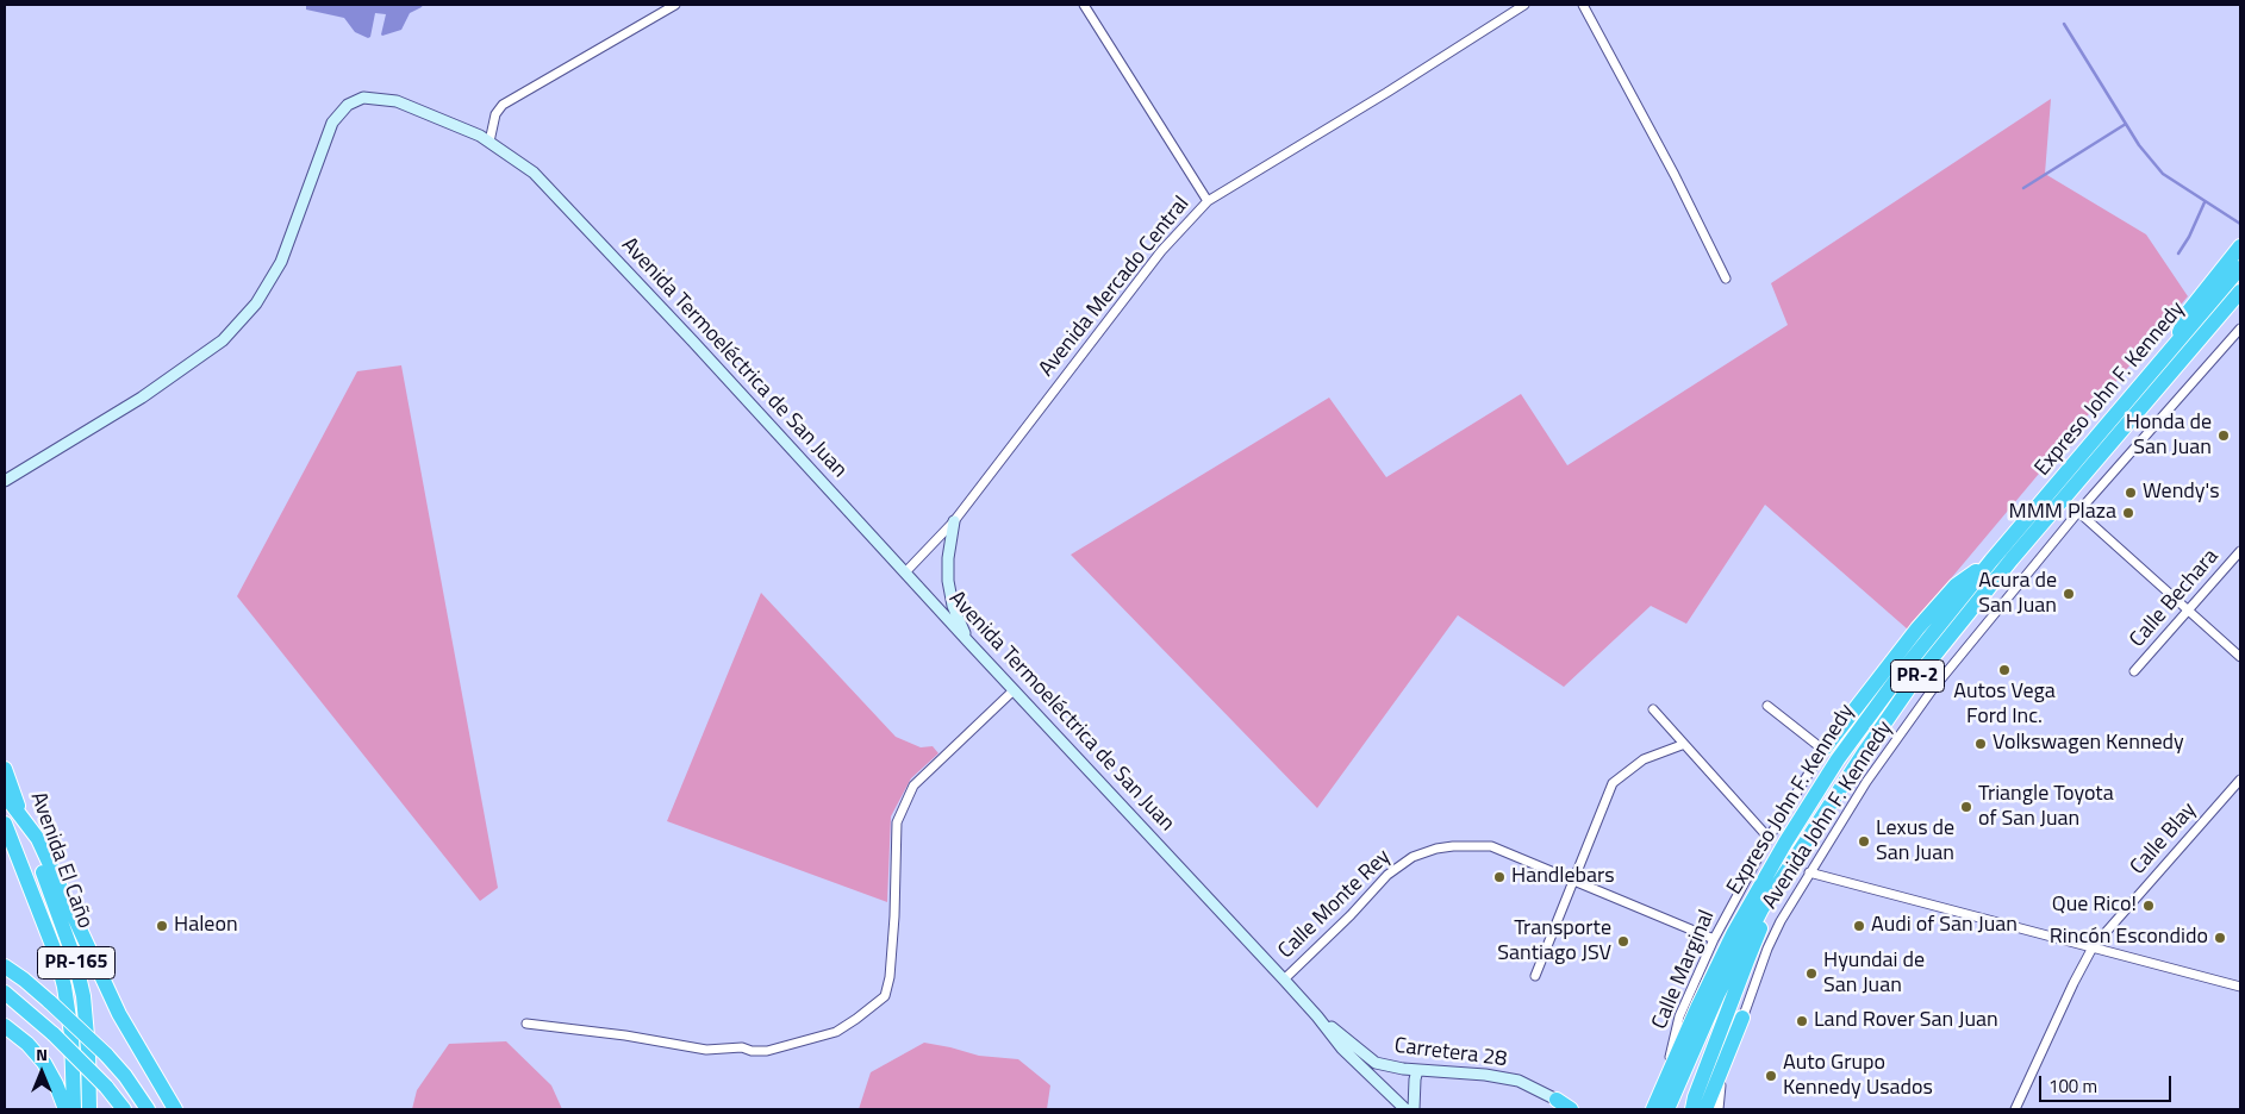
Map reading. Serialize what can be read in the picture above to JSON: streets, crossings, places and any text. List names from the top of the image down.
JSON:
{
  "streets": {
    "highway": [
      "Expreso John F. Kennedy",
      "PR-2",
      "Avenida El Caño",
      "PR-165"
    ],
    "street": [
      "Avenida Mercado Central",
      "Avenida Termoeléctrica de San Juan",
      "Calle Bechara",
      "Avenida John F. Kennedy",
      "Calle Blay",
      "Calle Monte Rey",
      "Calle Marginal",
      "Carretera 28"
    ]
  },
  "crossings": [
    ["Avenida Mercado Central", "Avenida Termoeléctrica de San Juan"],
    ["Avenida Termoeléctrica de San Juan", "Calle Monte Rey"],
    ["Avenida Termoeléctrica de San Juan", "Carretera 28"],
    ["Expreso John F. Kennedy", "Calle Marginal"],
    ["Calle Monte Rey", "Calle Marginal"]
  ],
  "places": [
    "Honda de San Juan",
    "Wendy's",
    "MMM Plaza",
    "Acura de San Juan",
    "Autos Vega Ford Inc.",
    "Volkswagen Kennedy",
    "Triangle Toyota of San Juan",
    "Lexus de San Juan",
    "Handlebars",
    "Que Rico!",
    "Haleon",
    "Audi of San Juan",
    "Rincón Escondido",
    "Transporte Santiago JSV",
    "Hyundai de San Juan",
    "Land Rover San Juan",
    "Auto Grupo Kennedy Usados"
  ],
  "scale_bar": "100 m",
  "north": "top"
}
